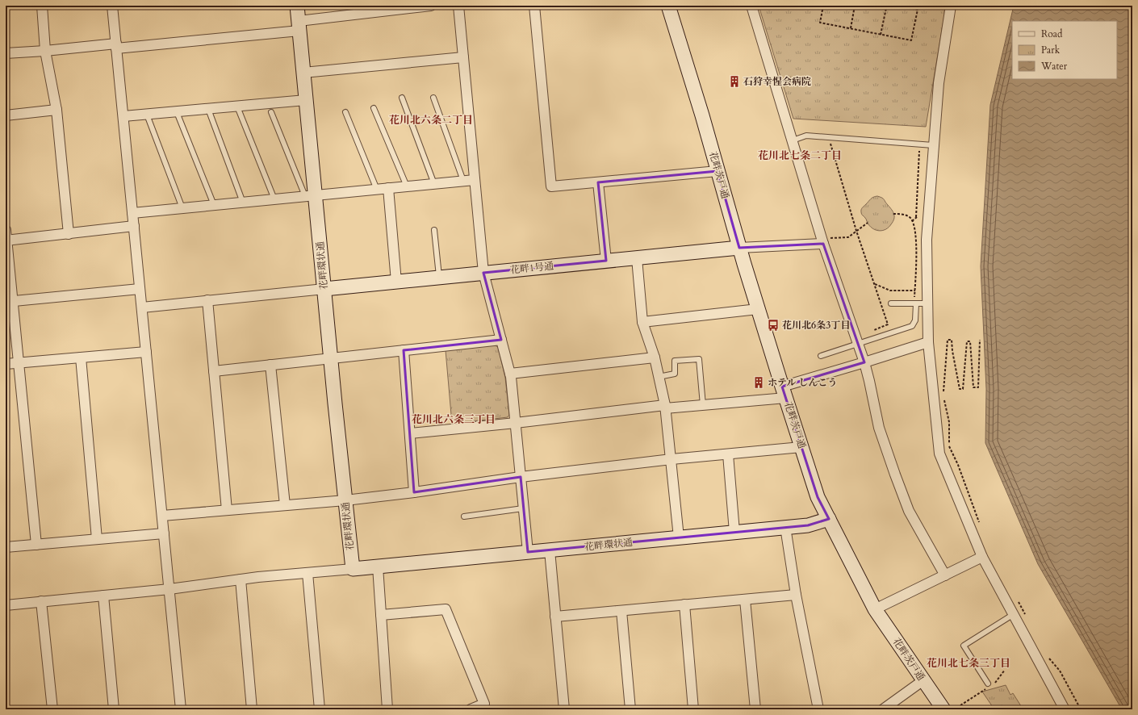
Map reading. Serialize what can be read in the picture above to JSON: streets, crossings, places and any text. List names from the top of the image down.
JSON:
{
  "streets": {
    "street": ["花畔茨戸通", "花畔環状通", "花畔1号通"]
  },
  "crossings": [
    ["花畔茨戸通", "花畔環状通"],
    ["花畔茨戸通", "花畔1号通"],
    ["花畔環状通", "花畔1号通"]
  ],
  "districts": [
    "花川北六条二丁目",
    "花川北七条二丁目",
    "花川北六条三丁目",
    "花川北七条三丁目"
  ],
  "places": {
    "building": ["石狩幸惺会病院", "ホテル しんこう"],
    "bus stop": ["花川北6条3丁目"]
  },
  "legend": ["Road", "Park", "Water"]
}
